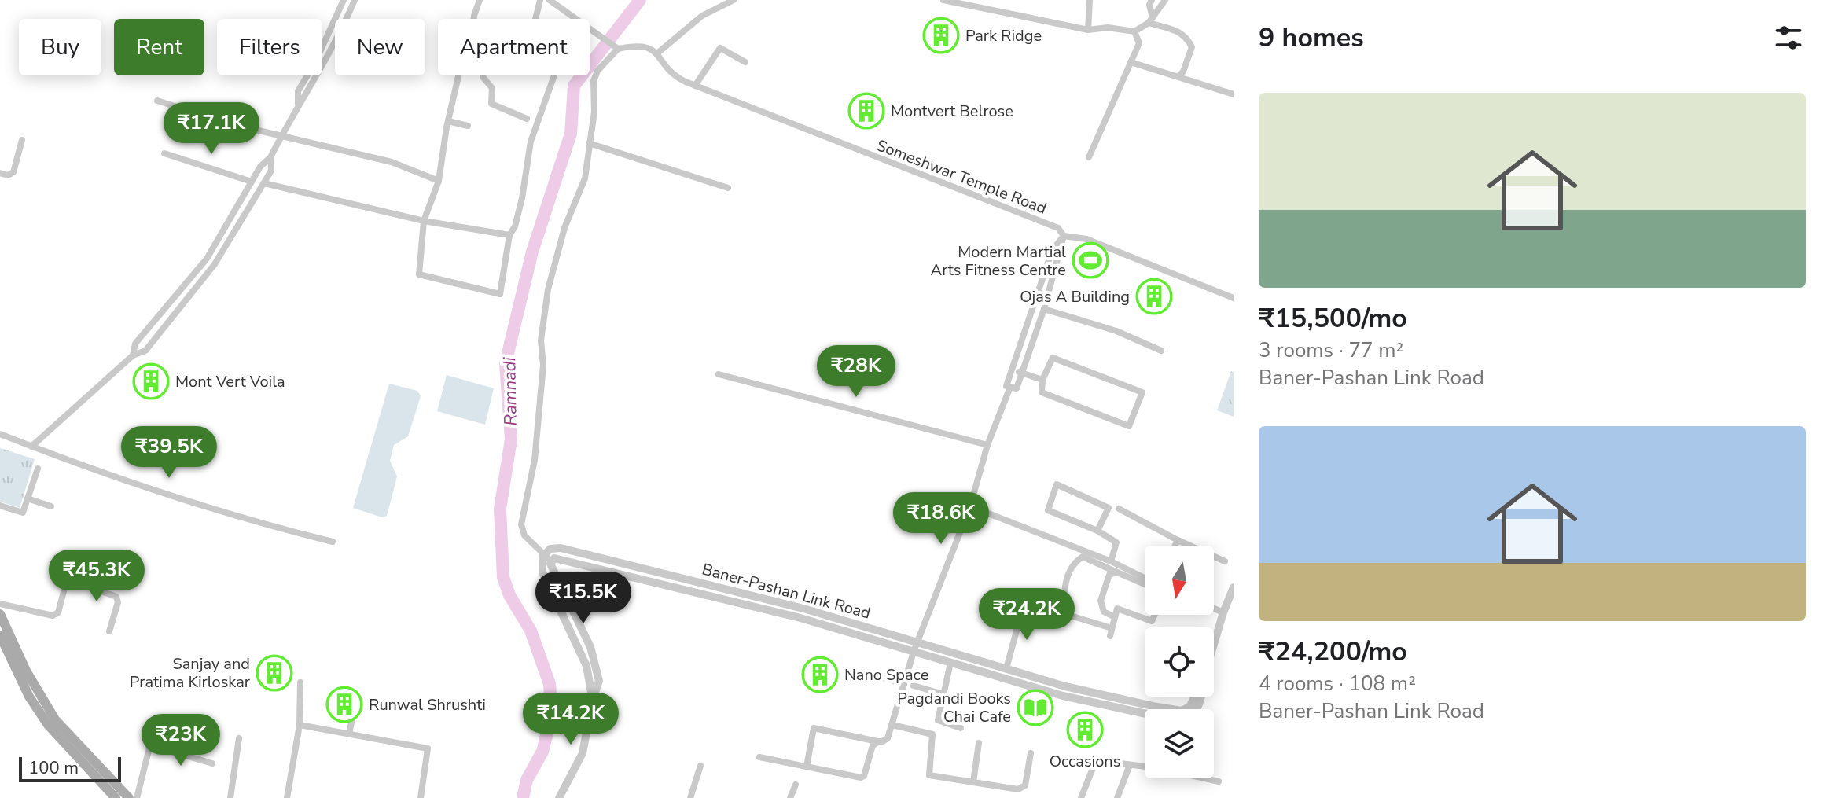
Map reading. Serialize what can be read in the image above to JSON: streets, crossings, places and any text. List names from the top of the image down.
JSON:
{
  "streets": {
    "street": ["Someshwar Temple Road", "Baner-Pashan Link Road"]
  },
  "water": ["Ramnadi"],
  "places": {
    "building": [
      "Park Ridge",
      "Montvert Belrose",
      "Ojas A Building",
      "Mont Vert Voila",
      "Sanjay and Pratima Kirloskar",
      "Nano Space",
      "Runwal Shrushti",
      "Occasions"
    ],
    "sports": ["Modern Martial Arts Fitness Centre"],
    "library": ["Pagdandi Books Chai Cafe"]
  },
  "scale_bar": "100 m",
  "north": "bottom",
  "page": {
    "heading": "9 homes",
    "chip": [
      "Buy",
      "Rent",
      "Filters",
      "New",
      "Apartment"
    ],
    "list": [
      {
        "name": "₹15,500/mo",
        "note": "3 rooms · 77 m² · Baner-Pashan Link Road"
      },
      {
        "name": "₹24,200/mo",
        "note": "4 rooms · 108 m² · Baner-Pashan Link Road"
      }
    ],
    "price": [
      "₹17.1K",
      "₹28K",
      "₹39.5K",
      "₹18.6K",
      "₹45.3K",
      "₹15.5K",
      "₹24.2K",
      "₹14.2K",
      "₹23K"
    ],
    "scale": "100 m"
  }
}
